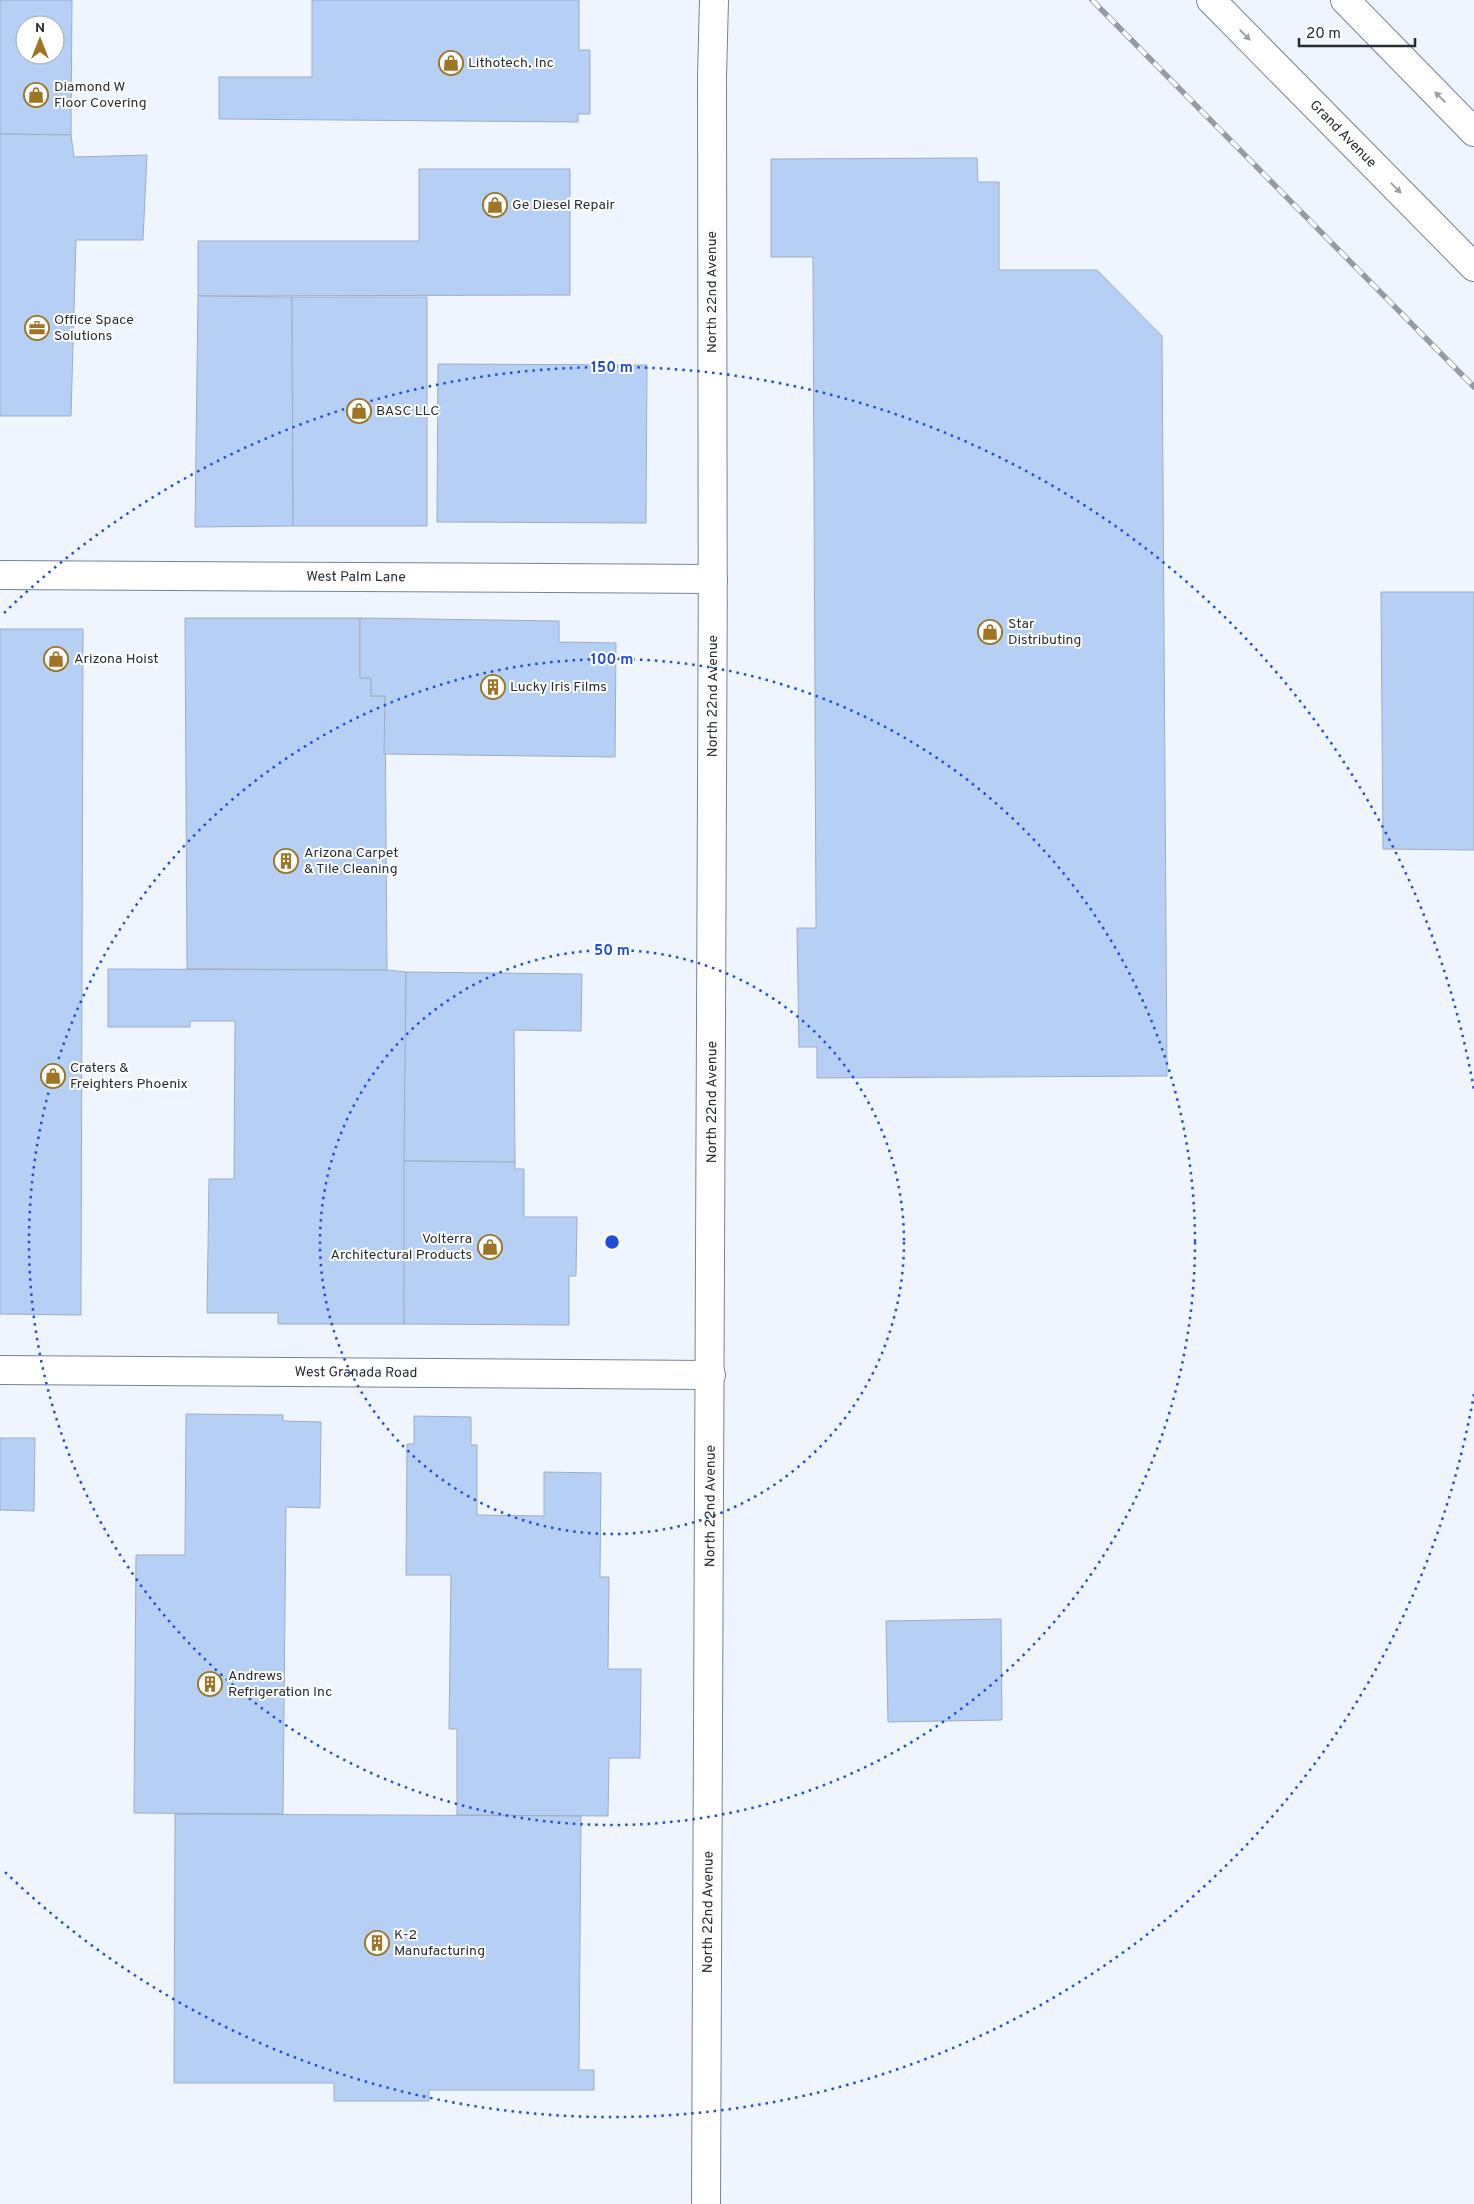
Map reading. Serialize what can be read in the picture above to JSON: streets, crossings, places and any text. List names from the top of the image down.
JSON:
{
  "streets": {
    "street": [
      "Grand Avenue",
      "North 22nd Avenue",
      "West Palm Lane",
      "West Granada Road"
    ]
  },
  "crossings": [
    ["North 22nd Avenue", "West Palm Lane"],
    ["North 22nd Avenue", "West Granada Road"]
  ],
  "places": {
    "shop": [
      "Lithotech, Inc",
      "Diamond W Floor Covering",
      "Ge Diesel Repair",
      "BASC LLC",
      "Star Distributing",
      "Arizona Hoist",
      "Craters & Freighters Phoenix",
      "Volterra Architectural Products"
    ],
    "office": ["Office Space Solutions"],
    "building": [
      "Lucky Iris Films",
      "Arizona Carpet & Tile Cleaning",
      "Andrews Refrigeration Inc",
      "K-2 Manufacturing"
    ]
  },
  "scale_bar": "20 m",
  "north": "top",
  "rings": ["150 m", "100 m", "50 m"]
}
